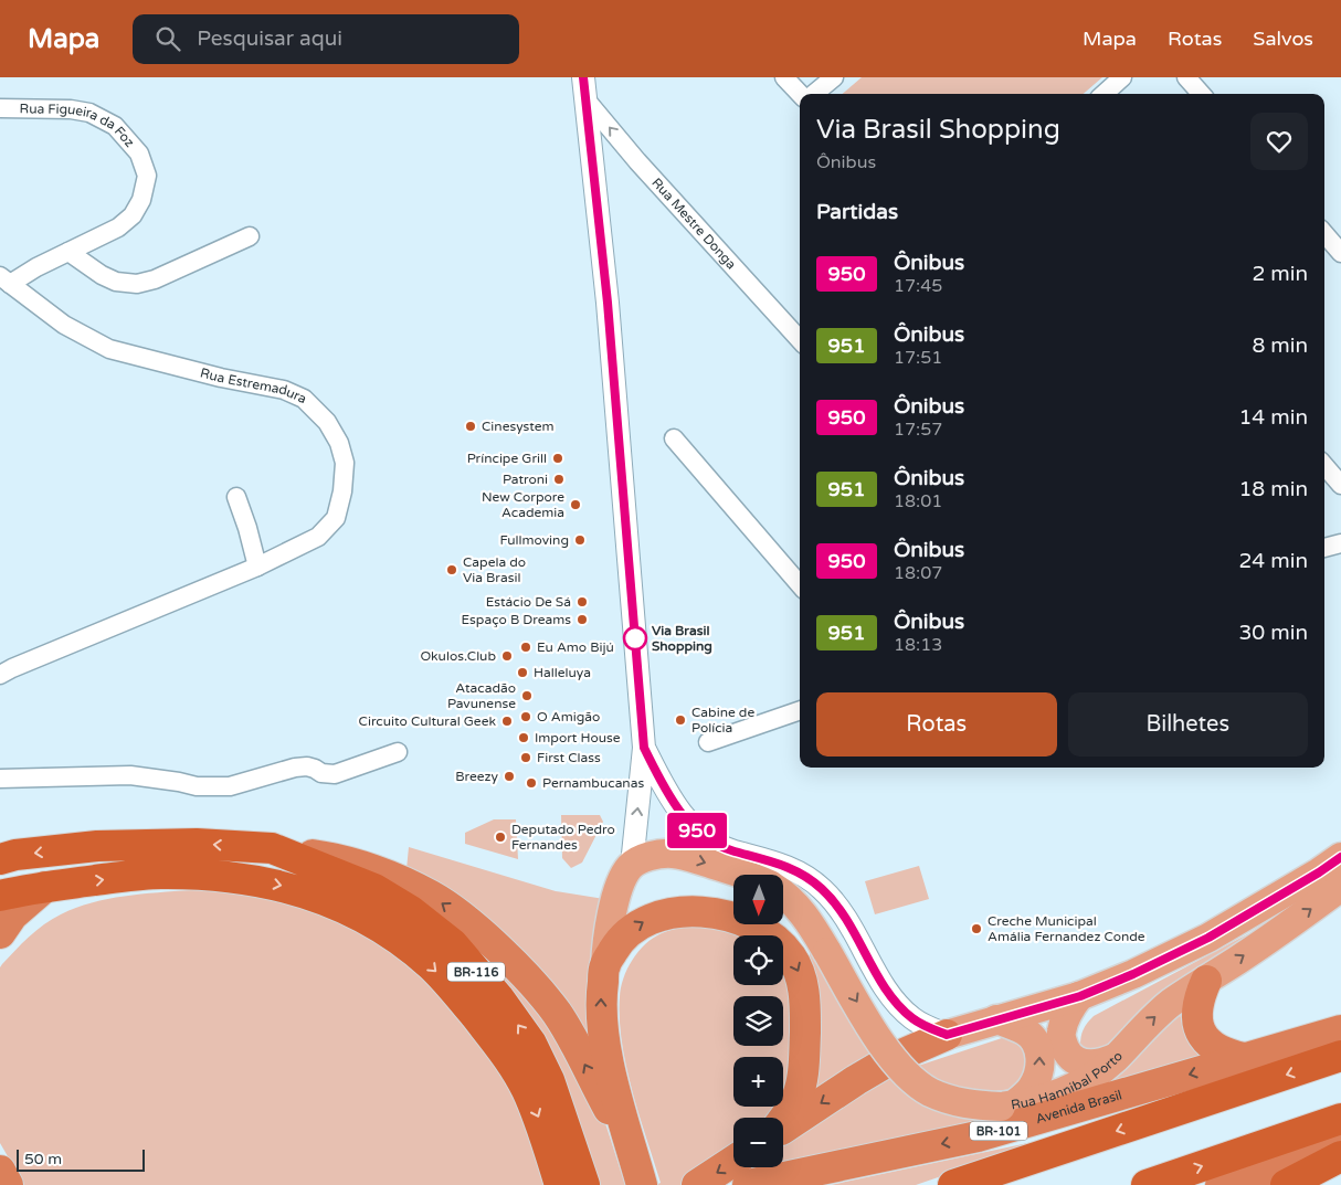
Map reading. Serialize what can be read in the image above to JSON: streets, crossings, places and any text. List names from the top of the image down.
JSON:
{
  "streets": {
    "highway": ["BR-116", "Avenida Brasil", "BR-101"],
    "main road": ["Rua Hannibal Porto"],
    "street": ["Rua Figueira da Foz", "Rua Mestre Donga", "Rua Estremadura"]
  },
  "crossings": [
    ["Rua Figueira da Foz", "Rua Estremadura"]
  ],
  "one_way": ["Rua Mestre Donga"],
  "places": [
    "Cinesystem",
    "Príncipe Grill",
    "Patroni",
    "New Corpore Academia",
    "Fullmoving",
    "Capela do Via Brasil",
    "Estácio De Sá",
    "Espaço B Dreams",
    "Via Brasil Shopping",
    "Eu Amo Bijú",
    "Okulos.Club",
    "Halleluya",
    "Atacadão Pavunense",
    "O Amigão",
    "Cabine de Polícia",
    "Circuito Cultural Geek",
    "Import House",
    "First Class",
    "Breezy",
    "Pernambucanas",
    "Deputado Pedro Fernandes",
    "Creche Municipal Amália Fernandez Conde"
  ],
  "lines": ["bus line 950"],
  "scale_bar": "50 m",
  "north": "bottom",
  "page": {
    "header": "Mapa",
    "search": "Pesquisar aqui",
    "nav": ["Mapa", "Rotas", "Salvos"],
    "on_map": "950",
    "heading": [
      ["Via Brasil Shopping", "Ônibus"],
      "Partidas"
    ],
    "list": [
      {
        "mark": "950",
        "name": "Ônibus",
        "note": "17:45",
        "value": "2 min"
      },
      {
        "mark": "951",
        "name": "Ônibus",
        "note": "17:51",
        "value": "8 min"
      },
      {
        "mark": "950",
        "name": "Ônibus",
        "note": "17:57",
        "value": "14 min"
      },
      {
        "mark": "951",
        "name": "Ônibus",
        "note": "18:01",
        "value": "18 min"
      },
      {
        "mark": "950",
        "name": "Ônibus",
        "note": "18:07",
        "value": "24 min"
      },
      {
        "mark": "951",
        "name": "Ônibus",
        "note": "18:13",
        "value": "30 min"
      }
    ],
    "buttons": ["Rotas", "Bilhetes"],
    "map_buttons": ["+", "−"],
    "scale": "50 m"
  }
}
